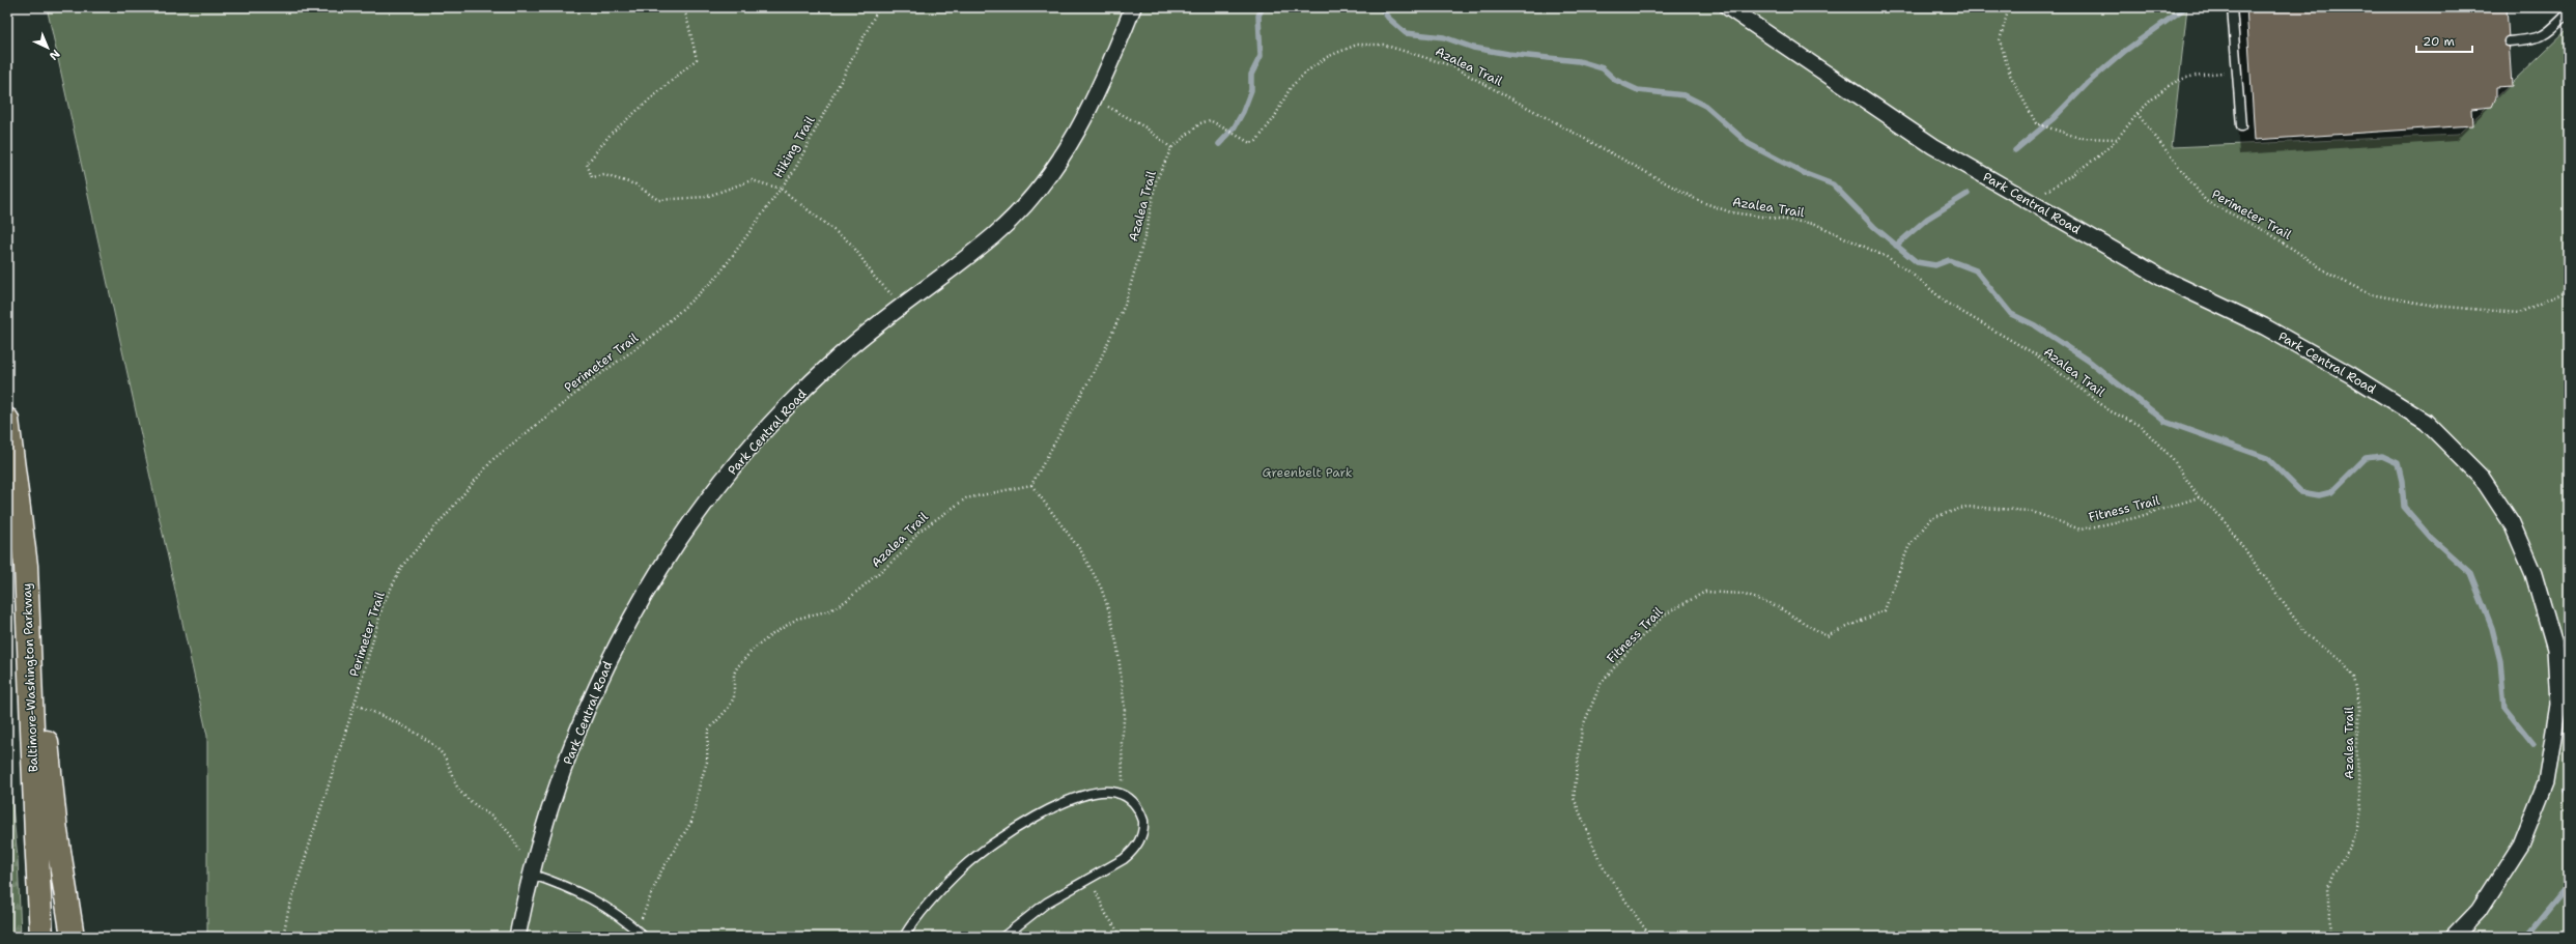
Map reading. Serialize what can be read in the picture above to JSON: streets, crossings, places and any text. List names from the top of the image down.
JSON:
{
  "streets": {
    "highway": ["Baltimore-Washington Parkway"],
    "street": ["Park Central Road"],
    "path": [
      "Azalea Trail",
      "Hiking Trail",
      "Perimeter Trail",
      "Fitness Trail"
    ]
  },
  "crossings": [
    ["Azalea Trail", "Fitness Trail"],
    ["Hiking Trail", "Park Central Road"],
    ["Hiking Trail", "Perimeter Trail"]
  ],
  "parks": ["Greenbelt Park"],
  "scale_bar": "20 m",
  "north": "bottom right"
}
